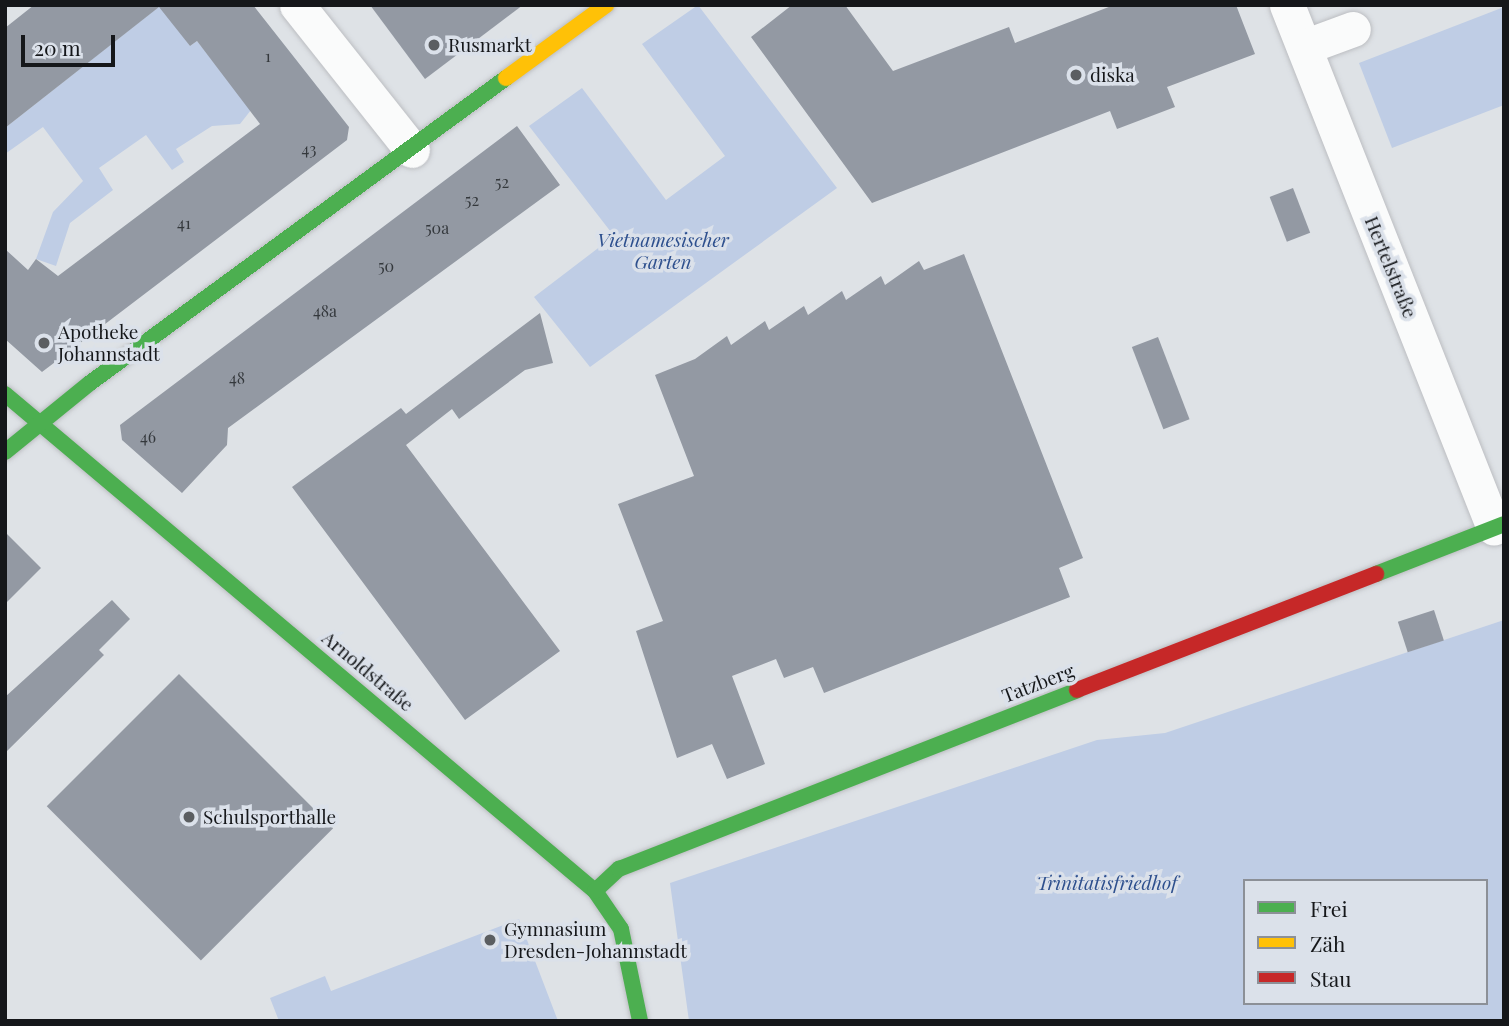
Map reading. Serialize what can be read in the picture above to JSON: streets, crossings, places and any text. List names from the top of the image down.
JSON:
{
  "streets": {
    "street": ["Hertelstraße", "Arnoldstraße", "Tatzberg"]
  },
  "crossings": [
    ["Hertelstraße", "Tatzberg"],
    ["Arnoldstraße", "Tatzberg"]
  ],
  "parks": ["Vietnamesischer Garten", "Trinitatisfriedhof"],
  "places": [
    "Rusmarkt",
    "diska",
    "Apotheke Johannstadt",
    "Schulsporthalle",
    "Gymnasium Dresden-Johannstadt"
  ],
  "house_numbers": [
    "1",
    "43",
    "52",
    "52",
    "41",
    "50a",
    "50",
    "48a",
    "48",
    "46"
  ],
  "legend": ["Frei", "Zäh", "Stau"],
  "scale_bar": "20 m"
}
